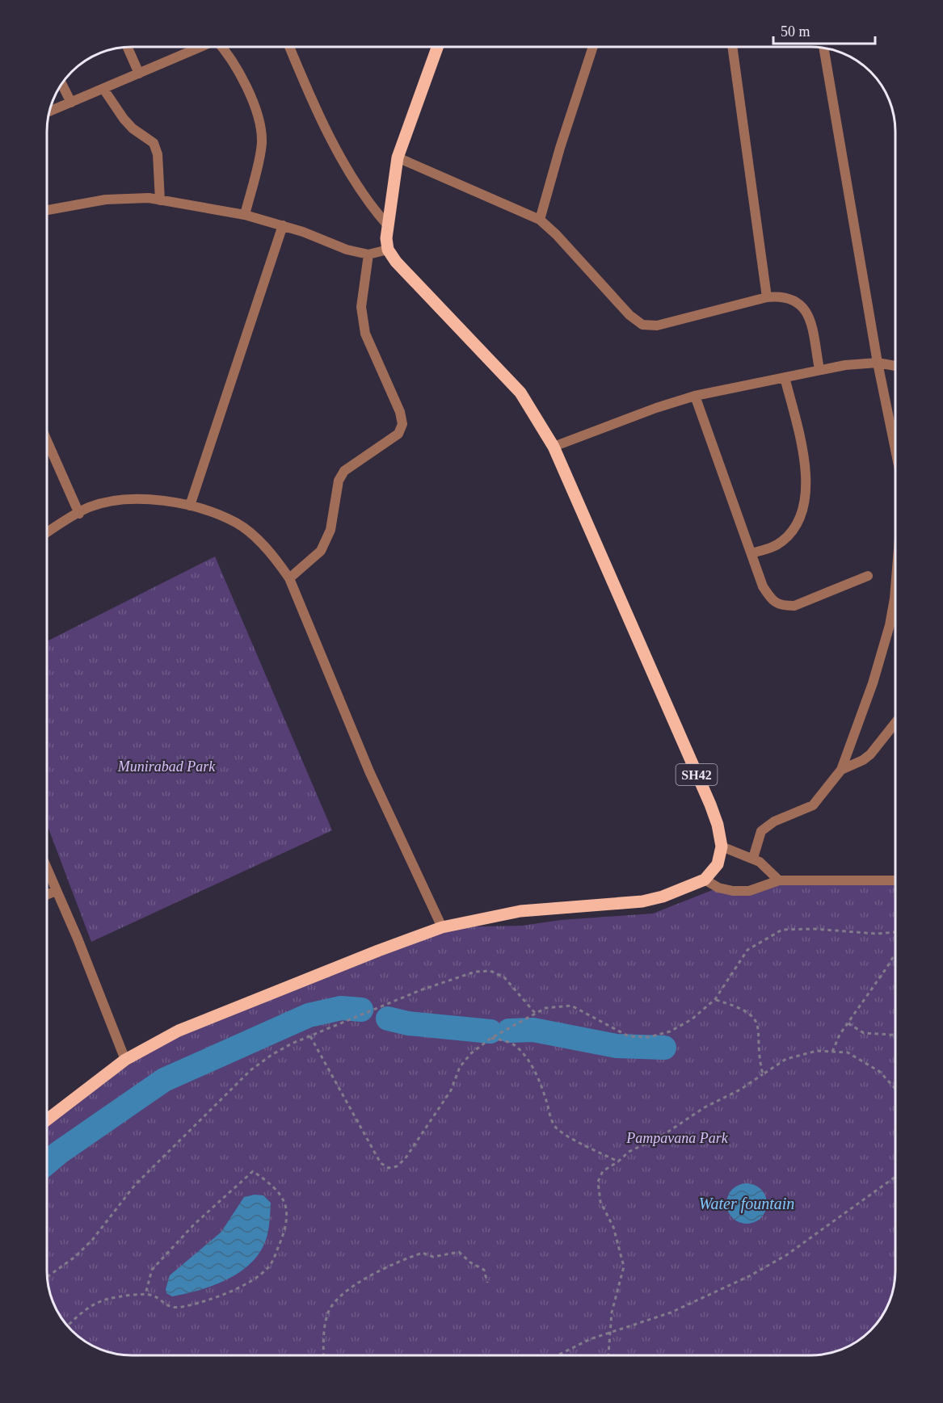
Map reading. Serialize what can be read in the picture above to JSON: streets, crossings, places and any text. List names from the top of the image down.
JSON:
{
  "streets": {
    "main road": ["SH42"]
  },
  "water": ["Water fountain"],
  "parks": ["Munirabad Park", "Pampavana Park"],
  "scale_bar": "50 m"
}
